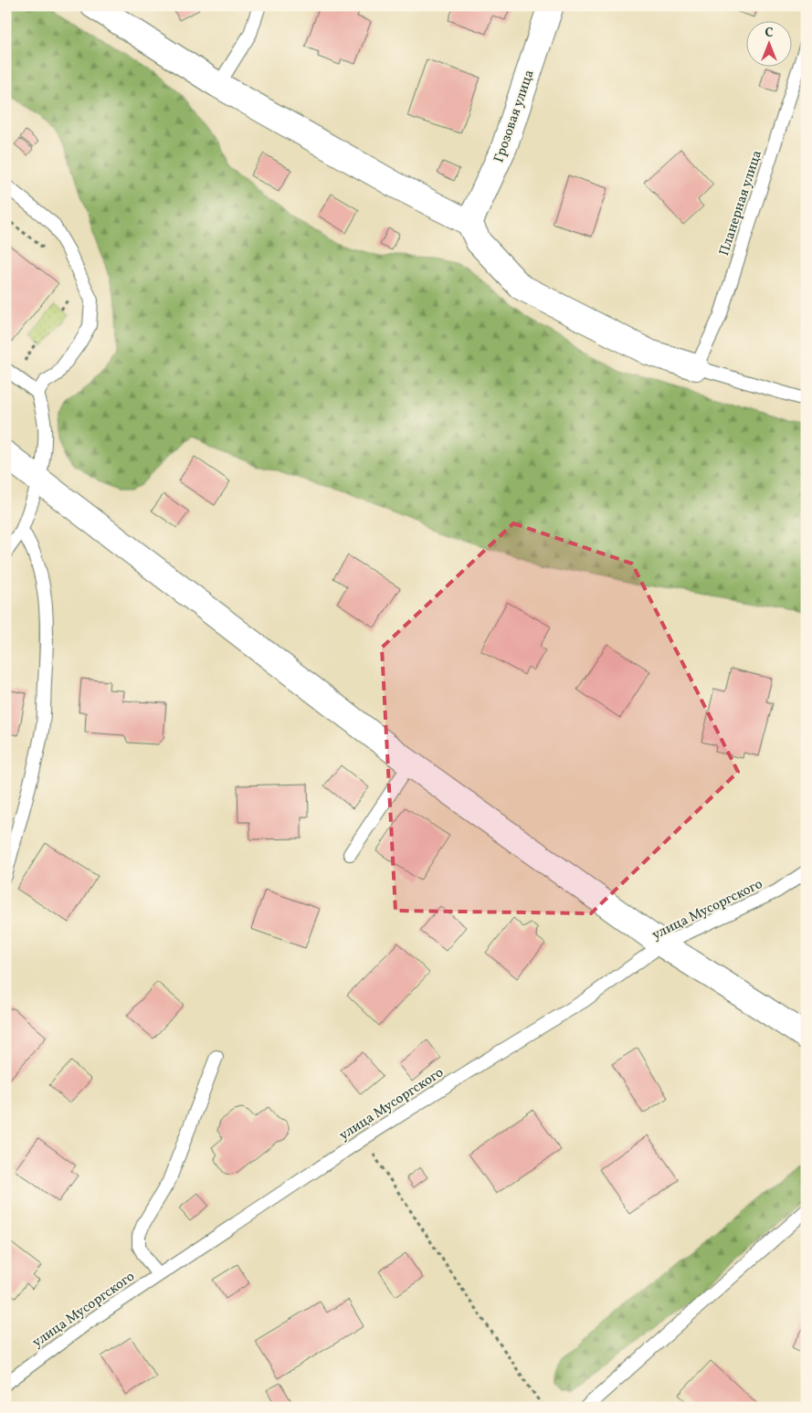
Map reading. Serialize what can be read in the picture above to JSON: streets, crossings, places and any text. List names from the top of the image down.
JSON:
{
  "streets": {
    "street": ["Грозовая улица"],
    "lane": ["Планерная улица", "улица Мусоргского"]
  },
  "north": "top"
}
